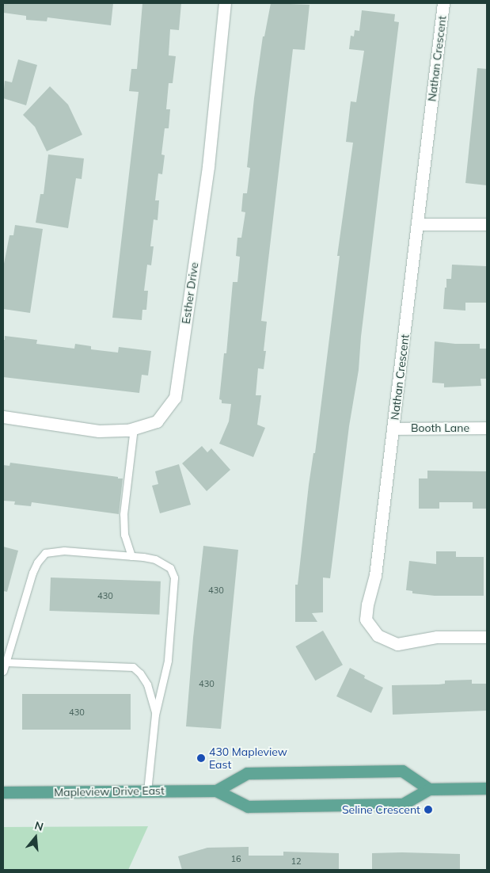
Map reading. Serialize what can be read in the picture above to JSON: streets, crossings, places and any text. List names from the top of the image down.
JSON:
{
  "streets": {
    "main road": ["Mapleview Drive East"],
    "street": ["Nathan Crescent", "Esther Drive", "Booth Lane"]
  },
  "crossings": [
    ["Nathan Crescent", "Booth Lane"]
  ],
  "places": ["430 Mapleview East", "Seline Crescent"],
  "house_numbers": [
    "430",
    "430",
    "430",
    "430",
    "16",
    "12"
  ],
  "north": "top"
}
